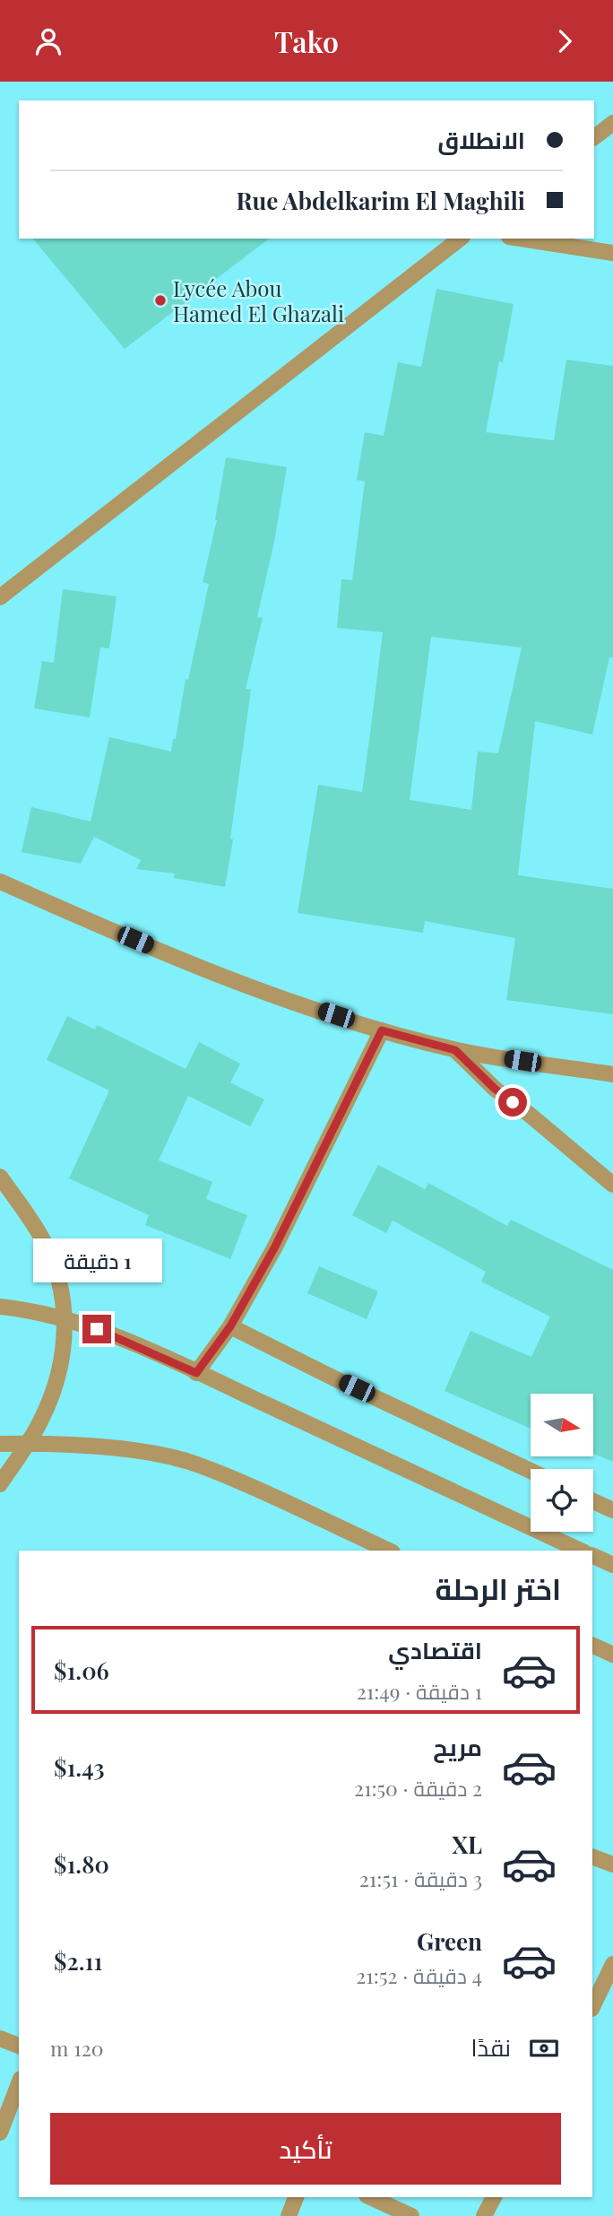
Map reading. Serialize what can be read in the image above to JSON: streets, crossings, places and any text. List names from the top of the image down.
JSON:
{
  "places": ["Lycée Abou Hamed El Ghazali"],
  "north": "right",
  "page": {
    "header": "Tako",
    "banner": ["الانطلاق", "Rue Abdelkarim El Maghili"],
    "bubble": "1 دقيقة",
    "heading": "اختر الرحلة",
    "list": [
      {
        "name": "اقتصادي",
        "note": "1 دقيقة · 21:49",
        "value": "$1.06"
      },
      {
        "name": "مريح",
        "note": "2 دقيقة · 21:50",
        "value": "$1.43"
      },
      {
        "name": "XL",
        "note": "3 دقيقة · 21:51",
        "value": "$1.80"
      },
      {
        "name": "Green",
        "note": "4 دقيقة · 21:52",
        "value": "$2.11"
      }
    ],
    "pay": ["نقدًا", "120 m"],
    "buttons": "تأكيد"
  }
}
